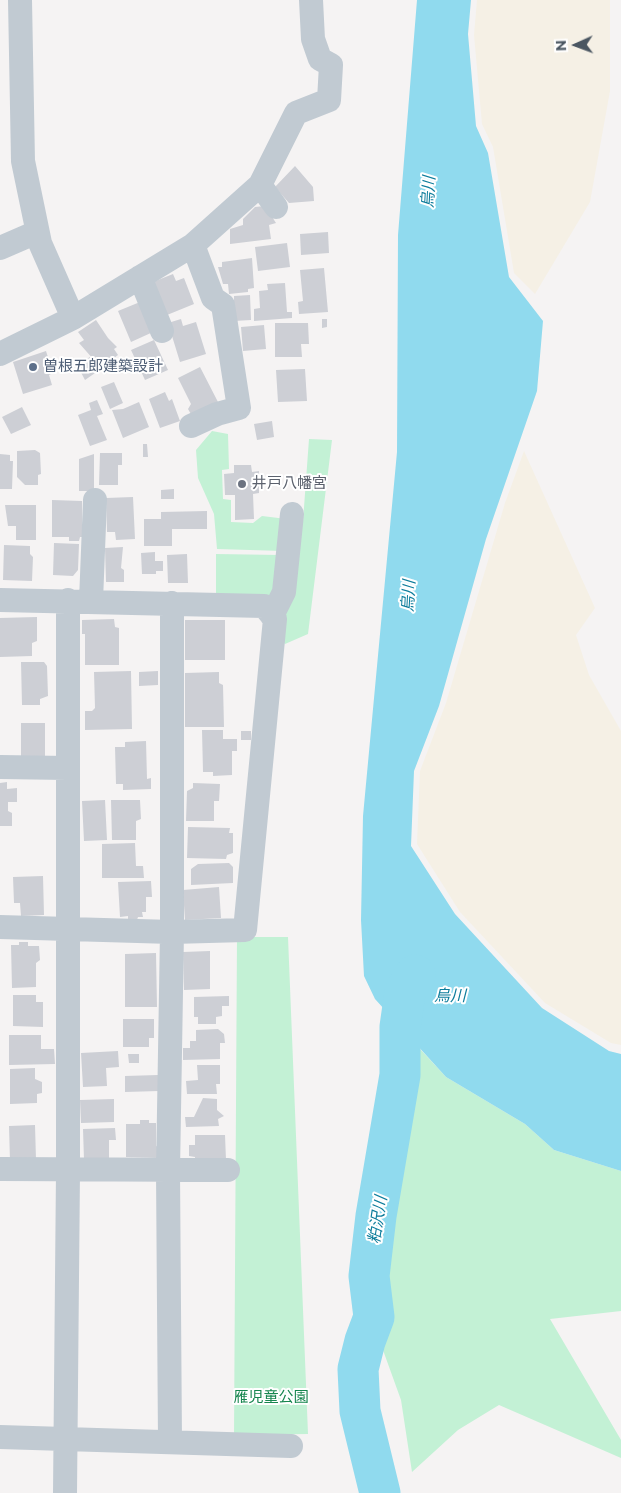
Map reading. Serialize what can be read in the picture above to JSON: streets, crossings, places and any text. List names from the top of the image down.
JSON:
{
  "water": ["烏川", "粕沢川"],
  "parks": ["雁児童公園"],
  "places": ["曽根五郎建築設計", "井戸八幡宮"],
  "north": "left"
}
